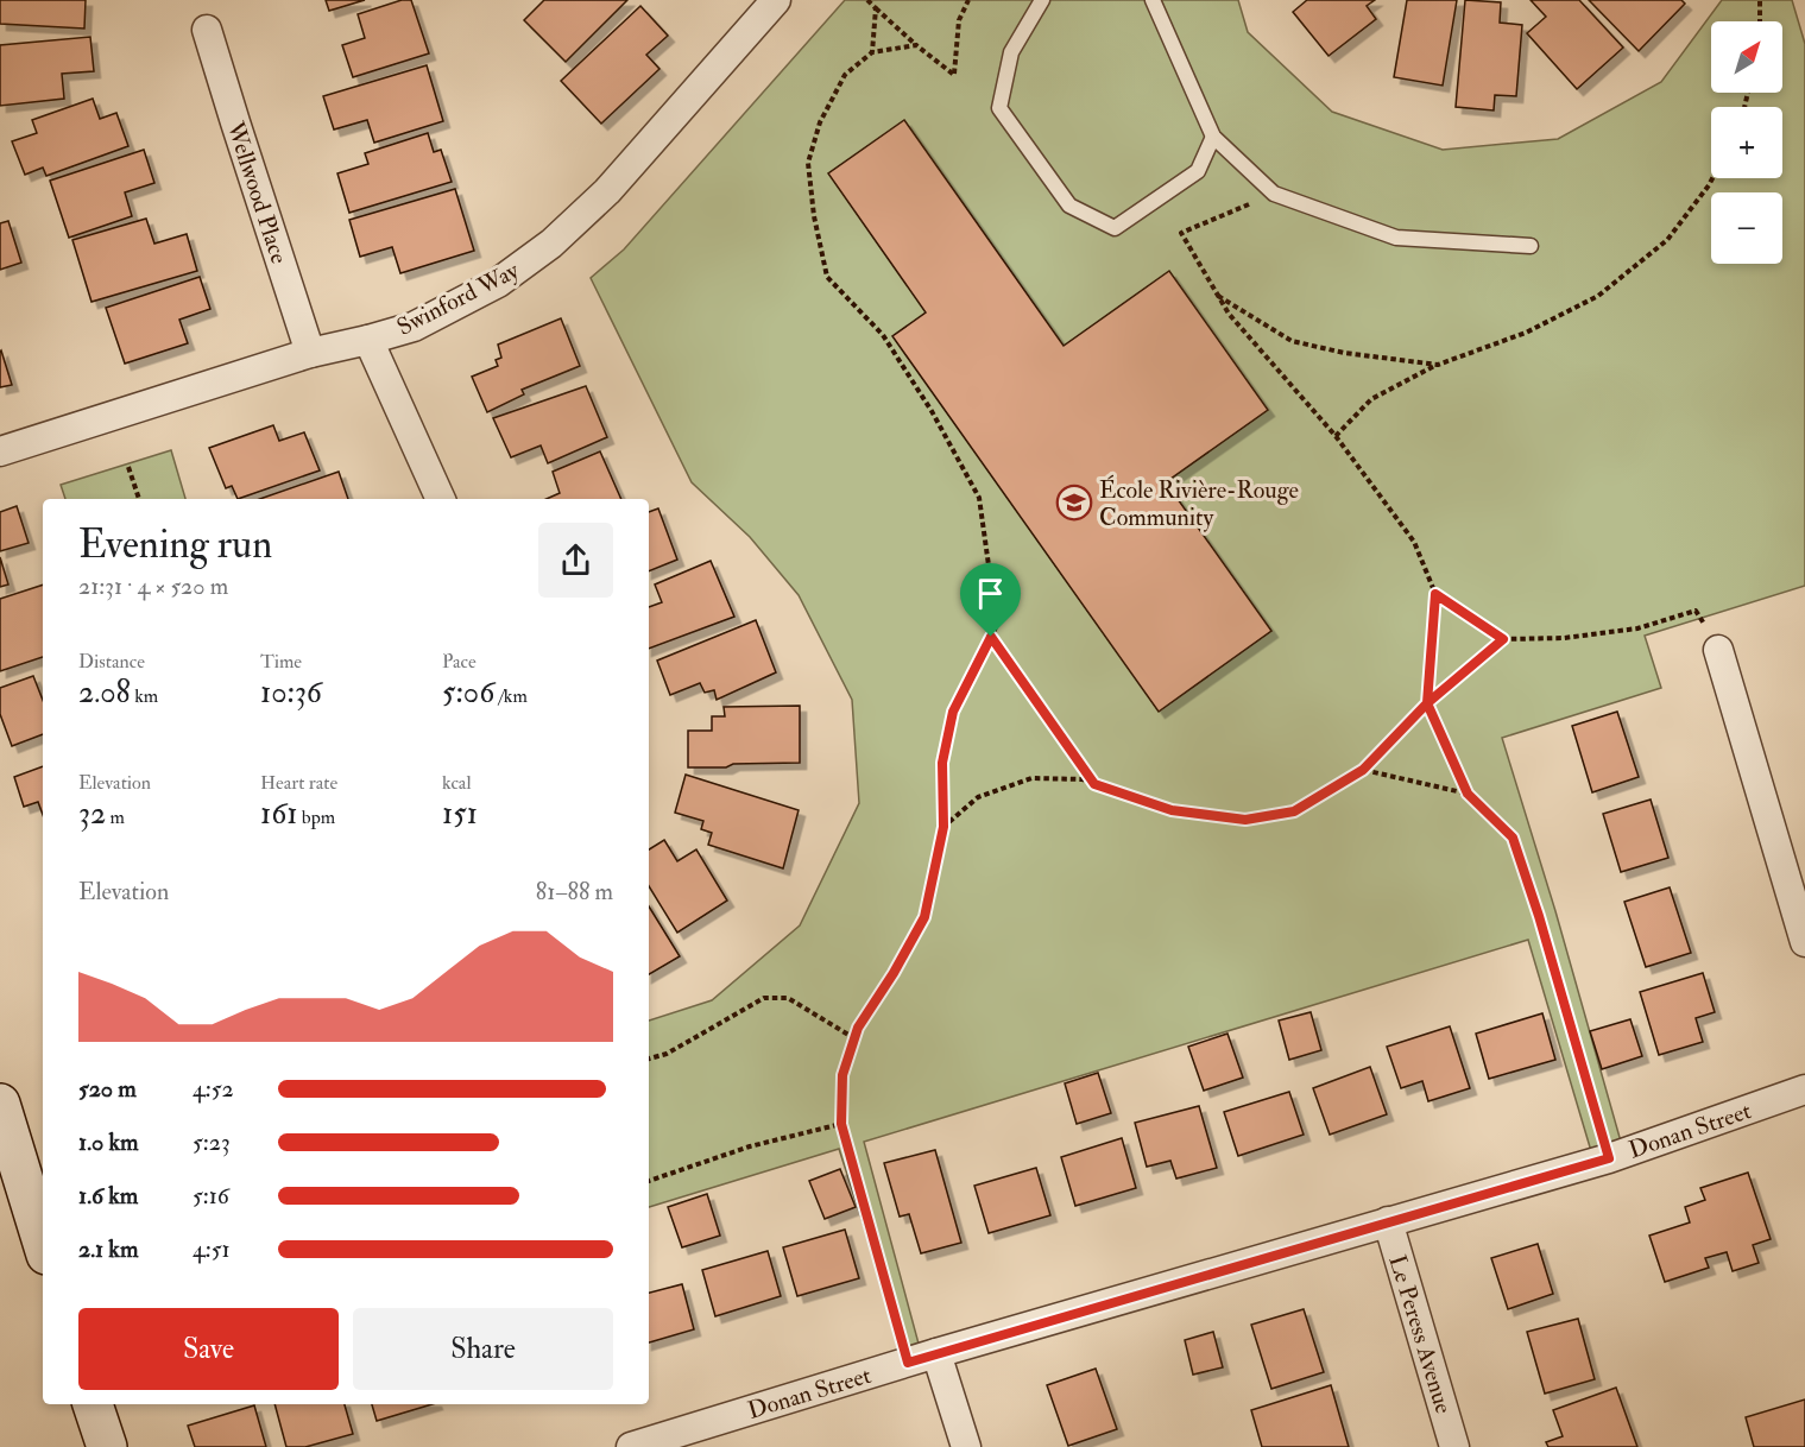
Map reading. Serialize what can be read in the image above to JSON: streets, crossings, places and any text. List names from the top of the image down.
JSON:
{
  "streets": {
    "street": [
      "Wellwood Place",
      "Swinford Way",
      "Donan Street",
      "Le Peress Avenue"
    ]
  },
  "crossings": [
    ["Wellwood Place", "Swinford Way"],
    ["Donan Street", "Le Peress Avenue"]
  ],
  "places": {
    "school or university": ["École Rivière-Rouge Community"]
  },
  "north": "top right",
  "page": {
    "map_buttons": ["+", "−"],
    "heading": ["Evening run", "21:31 · 4 × 520 m"],
    "stats": [
      ["Distance", "2.08 km"],
      ["Time", "10:36"],
      ["Pace", "5:06 /km"],
      ["Elevation", "32 m"],
      ["Heart rate", "161 bpm"],
      ["kcal", "151"]
    ],
    "chart": ["Elevation", "81–88 m"],
    "list": [
      {
        "name": "520 m",
        "note": "4:52"
      },
      {
        "name": "1.0 km",
        "note": "5:23"
      },
      {
        "name": "1.6 km",
        "note": "5:16"
      },
      {
        "name": "2.1 km",
        "note": "4:51"
      }
    ],
    "buttons": ["Save", "Share"]
  }
}
